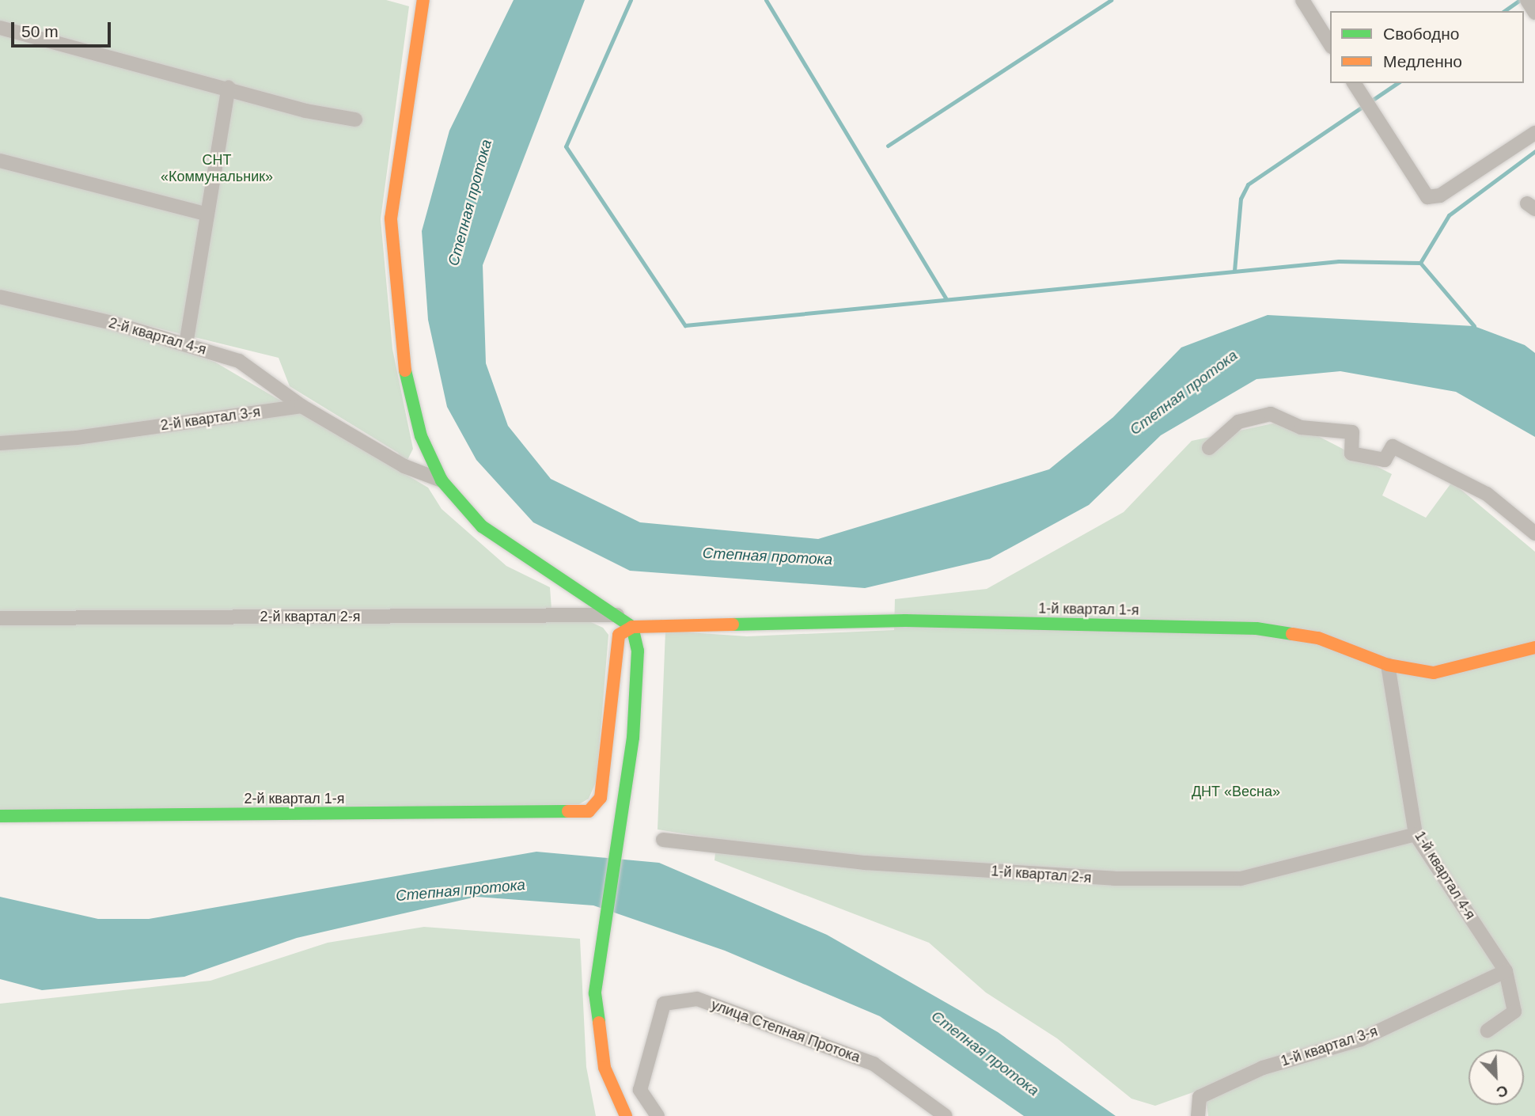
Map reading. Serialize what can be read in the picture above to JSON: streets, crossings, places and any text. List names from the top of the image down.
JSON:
{
  "streets": {
    "street": [
      "2-й квартал 4-я",
      "2-й квартал 3-я",
      "1-й квартал 1-я",
      "2-й квартал 2-я",
      "2-й квартал 1-я",
      "1-й квартал 2-я",
      "1-й квартал 4-я",
      "улица Степная Протока",
      "1-й квартал 3-я"
    ]
  },
  "crossings": [
    ["2-й квартал 4-я", "2-й квартал 3-я"],
    ["1-й квартал 1-я", "2-й квартал 1-я"],
    ["1-й квартал 1-я", "1-й квартал 4-я"],
    ["1-й квартал 2-я", "1-й квартал 4-я"],
    ["1-й квартал 4-я", "1-й квартал 3-я"]
  ],
  "water": ["Степная протока"],
  "parks": ["СНТ «Коммунальник»", "ДНТ «Весна»"],
  "legend": ["Свободно", "Медленно"],
  "scale_bar": "50 m",
  "north": "bottom right"
}
